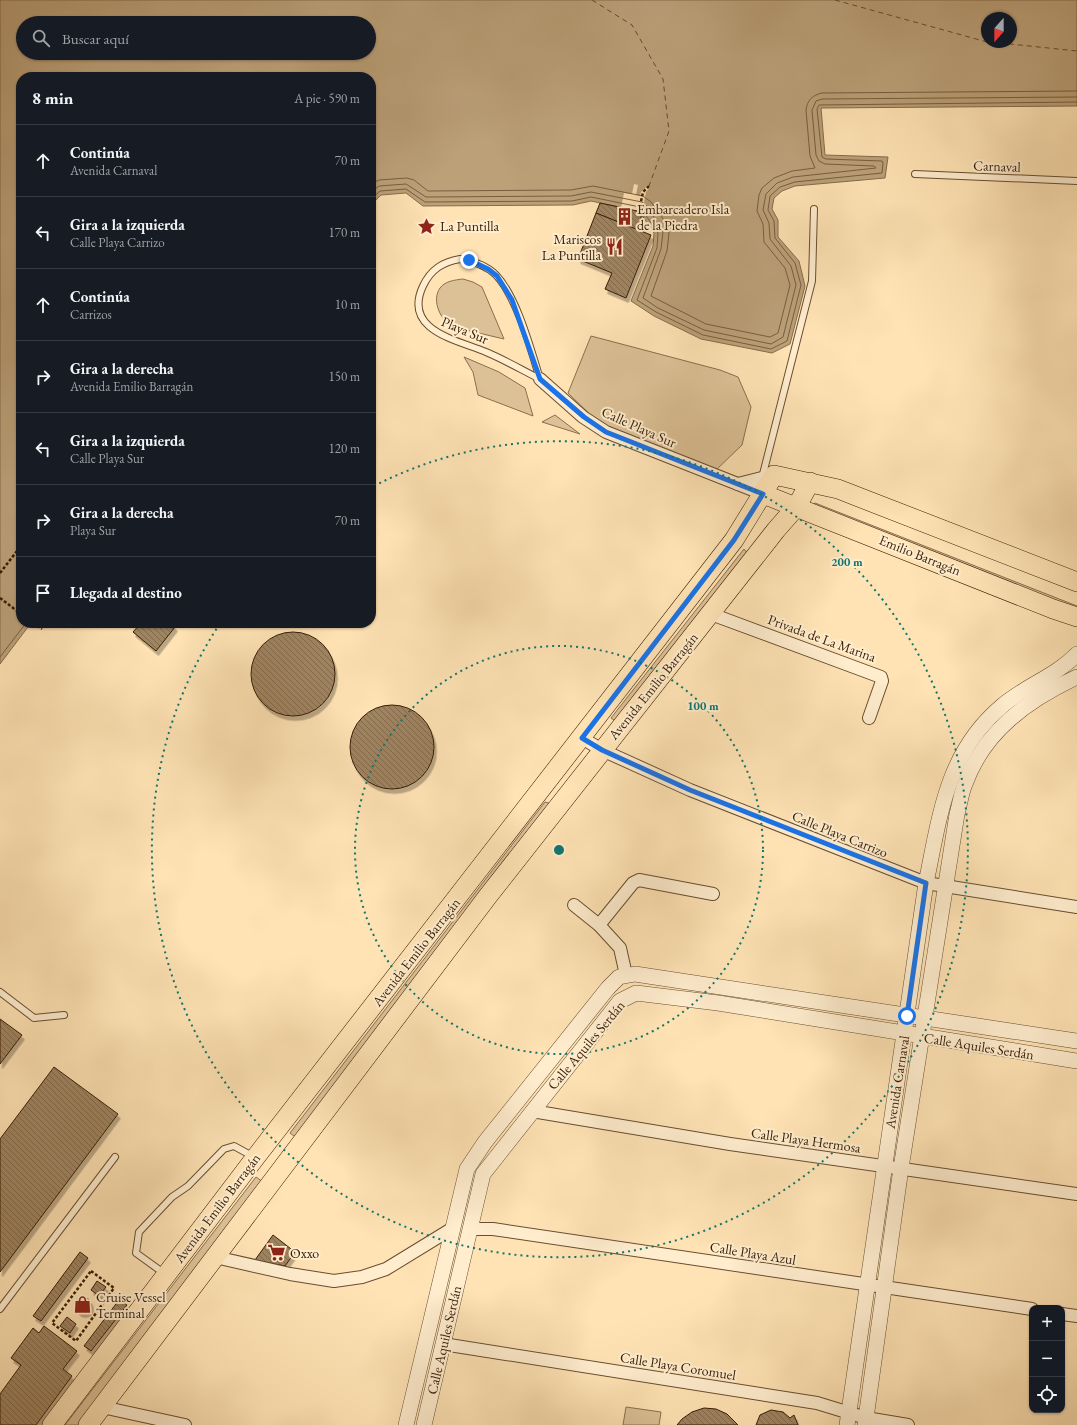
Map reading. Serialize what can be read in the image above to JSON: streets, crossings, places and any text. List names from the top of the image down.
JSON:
{
  "streets": {
    "main road": ["Emilio Barragán", "Avenida Emilio Barragán"],
    "street": [
      "Calle Playa Sur",
      "Privada de La Marina",
      "Calle Playa Carrizo",
      "Calle Aquiles Serdán",
      "Avenida Carnaval",
      "Calle Playa Hermosa",
      "Calle Playa Azul",
      "Calle Playa Coromuel"
    ],
    "lane": ["Carnaval", "Playa Sur"]
  },
  "crossings": [
    ["Playa Sur", "Calle Playa Sur"],
    ["Calle Playa Sur", "Emilio Barragán"],
    ["Calle Playa Sur", "Avenida Emilio Barragán"],
    ["Emilio Barragán", "Avenida Emilio Barragán"],
    ["Privada de La Marina", "Avenida Emilio Barragán"],
    ["Avenida Emilio Barragán", "Calle Playa Carrizo"],
    ["Calle Playa Carrizo", "Avenida Carnaval"],
    ["Calle Aquiles Serdán", "Avenida Carnaval"],
    ["Calle Aquiles Serdán", "Calle Playa Hermosa"],
    ["Calle Aquiles Serdán", "Calle Playa Azul"],
    ["Calle Aquiles Serdán", "Calle Playa Coromuel"],
    ["Avenida Carnaval", "Calle Playa Hermosa"],
    ["Avenida Carnaval", "Calle Playa Azul"],
    ["Avenida Carnaval", "Calle Playa Coromuel"]
  ],
  "places": {
    "building": ["Embarcadero Isla de la Piedra"],
    "place": ["La Puntilla"],
    "restaurant": ["Mariscos La Puntilla"],
    "supermarket": ["Oxxo"],
    "shop": ["Cruise Vessel Terminal"]
  },
  "north": "bottom",
  "page": {
    "search": "Buscar aquí",
    "heading": ["8 min", "A pie · 590 m"],
    "list": [
      ["Continúa", "Avenida Carnaval", "70 m"],
      ["Gira a la izquierda", "Calle Playa Carrizo", "170 m"],
      ["Continúa", "Carrizos", "10 m"],
      ["Gira a la derecha", "Avenida Emilio Barragán", "150 m"],
      ["Gira a la izquierda", "Calle Playa Sur", "120 m"],
      ["Gira a la derecha", "Playa Sur", "70 m"],
      "Llegada al destino"
    ],
    "map_buttons": ["+", "−"]
  },
  "rings": ["200 m", "100 m"]
}
